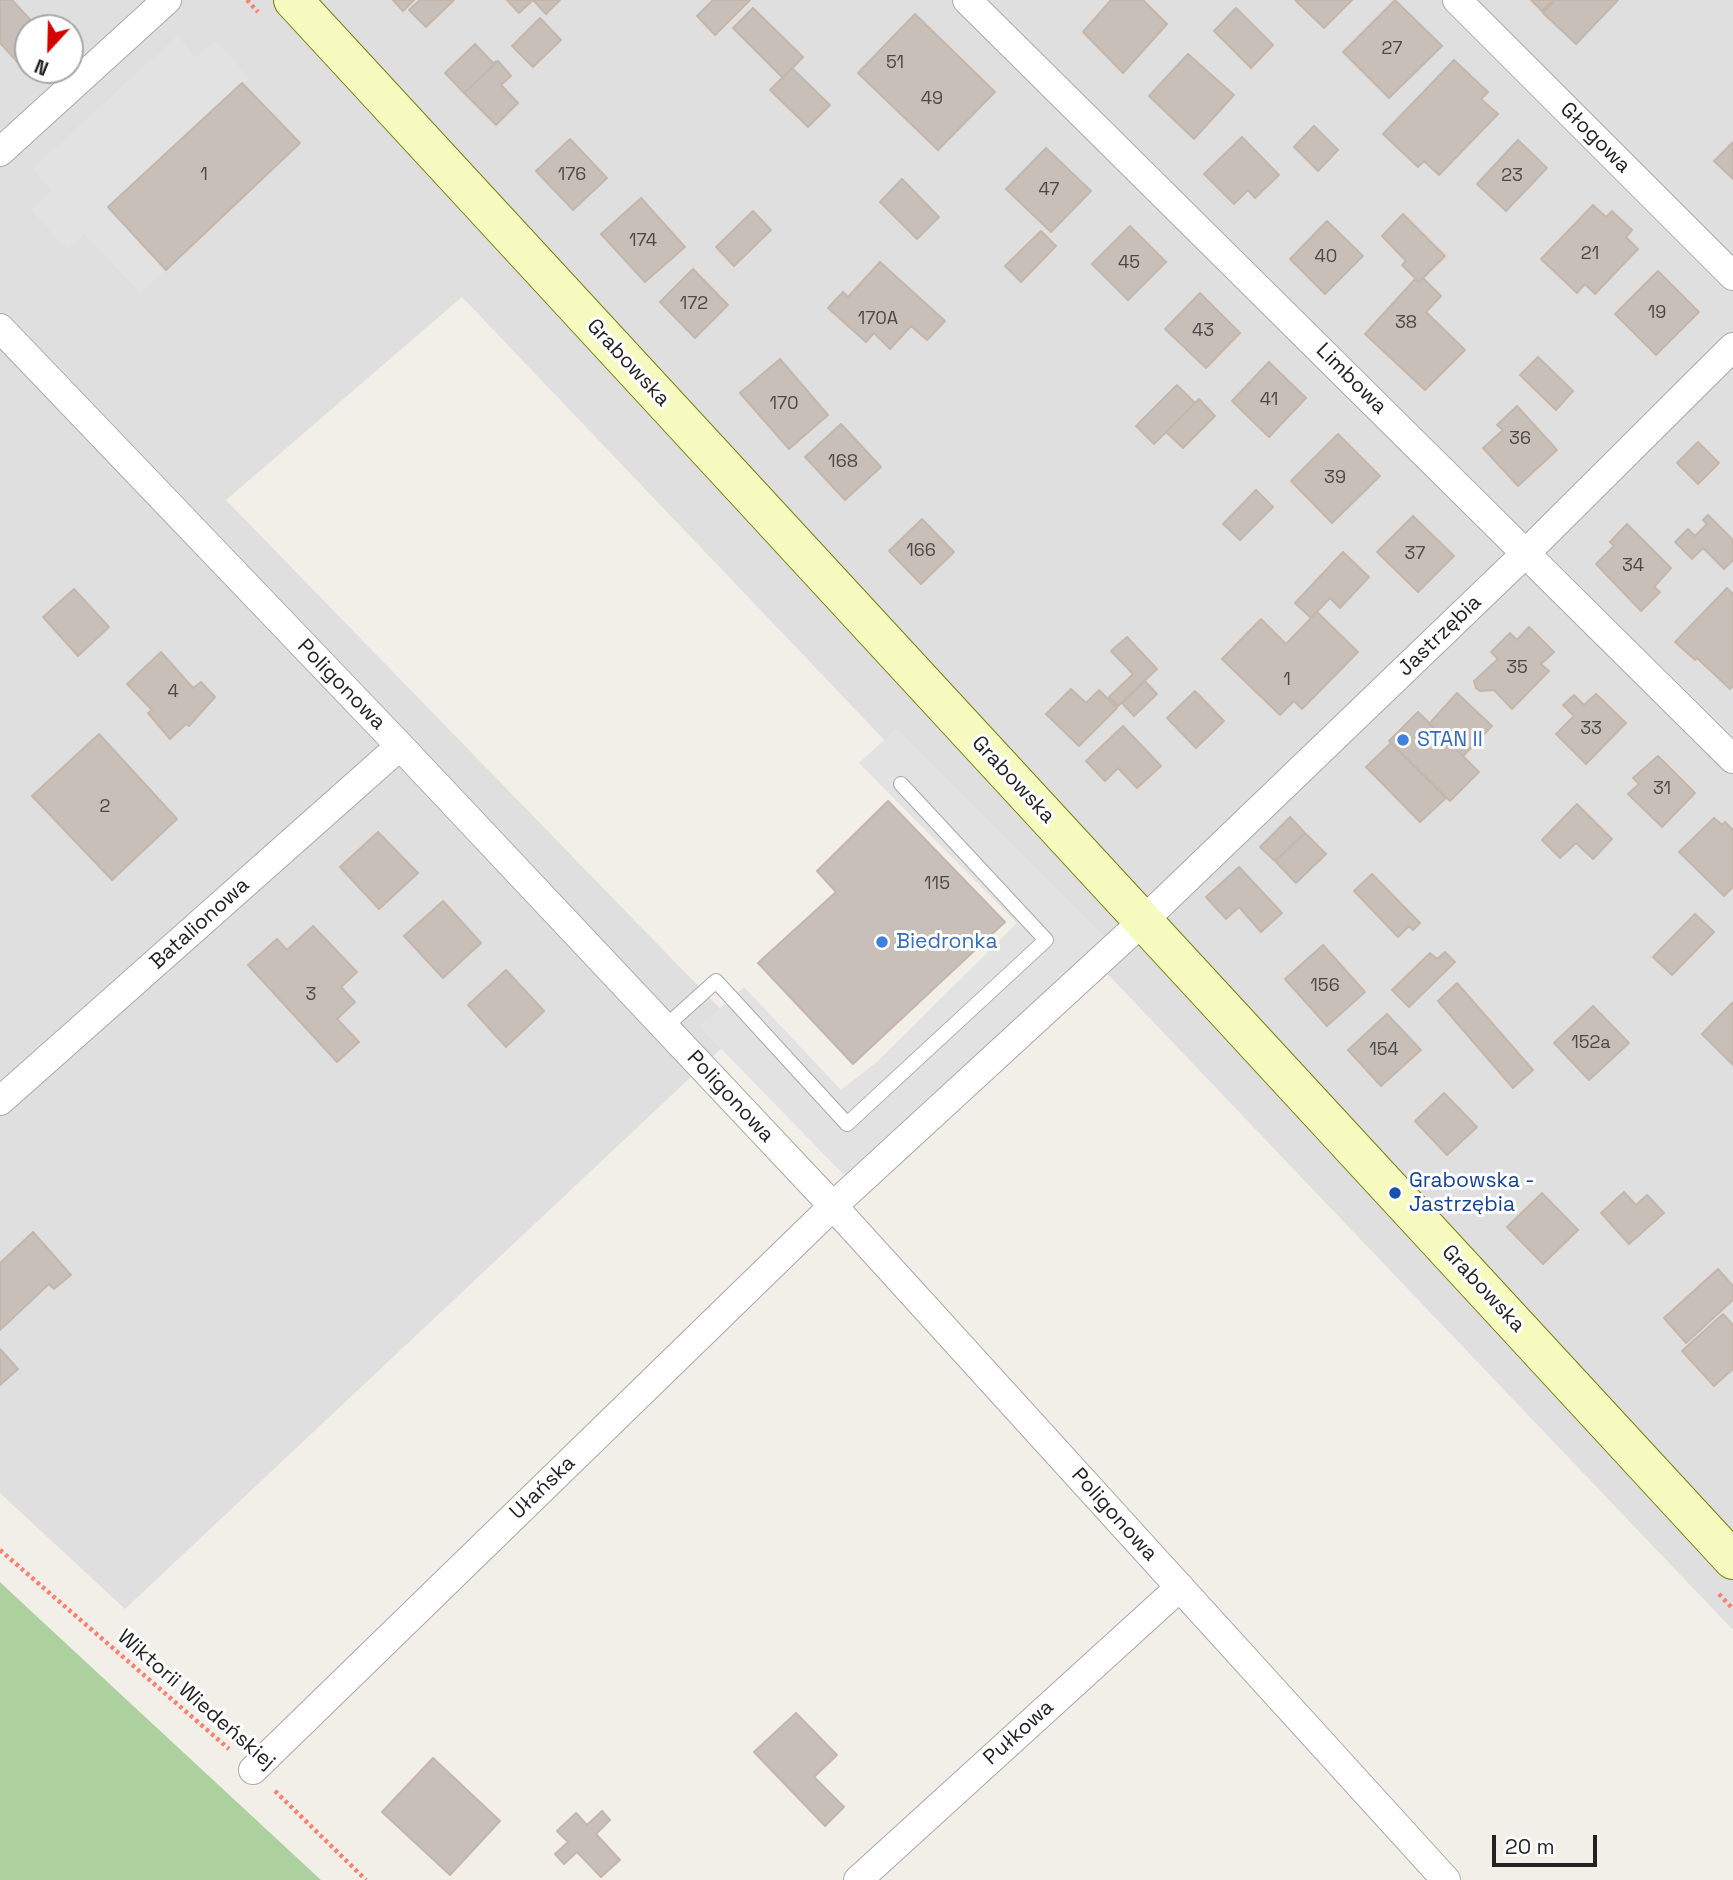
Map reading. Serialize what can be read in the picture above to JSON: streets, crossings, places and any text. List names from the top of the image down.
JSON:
{
  "streets": {
    "street": [
      "Głogowa",
      "Grabowska",
      "Limbowa",
      "Jastrzębia",
      "Poligonowa",
      "Batalionowa",
      "Ułańska",
      "Pułkowa"
    ],
    "path": ["Wiktorii Wiedeńskiej"]
  },
  "crossings": [
    ["Grabowska", "Jastrzębia"],
    ["Limbowa", "Jastrzębia"],
    ["Jastrzębia", "Poligonowa"],
    ["Jastrzębia", "Ułańska"],
    ["Poligonowa", "Batalionowa"],
    ["Poligonowa", "Ułańska"],
    ["Poligonowa", "Pułkowa"],
    ["Ułańska", "Wiktorii Wiedeńskiej"]
  ],
  "places": ["STAN II", "Biedronka", "Grabowska - Jastrzębia"],
  "house_numbers": [
    "27",
    "51",
    "49",
    "1",
    "176",
    "23",
    "47",
    "174",
    "21",
    "40",
    "45",
    "172",
    "19",
    "170A",
    "38",
    "43",
    "41",
    "170",
    "36",
    "168",
    "39",
    "166",
    "37",
    "34",
    "35",
    "1",
    "4",
    "33",
    "31",
    "2",
    "115",
    "156",
    "3",
    "152a",
    "154"
  ],
  "scale_bar": "20 m",
  "north": "bottom"
}
